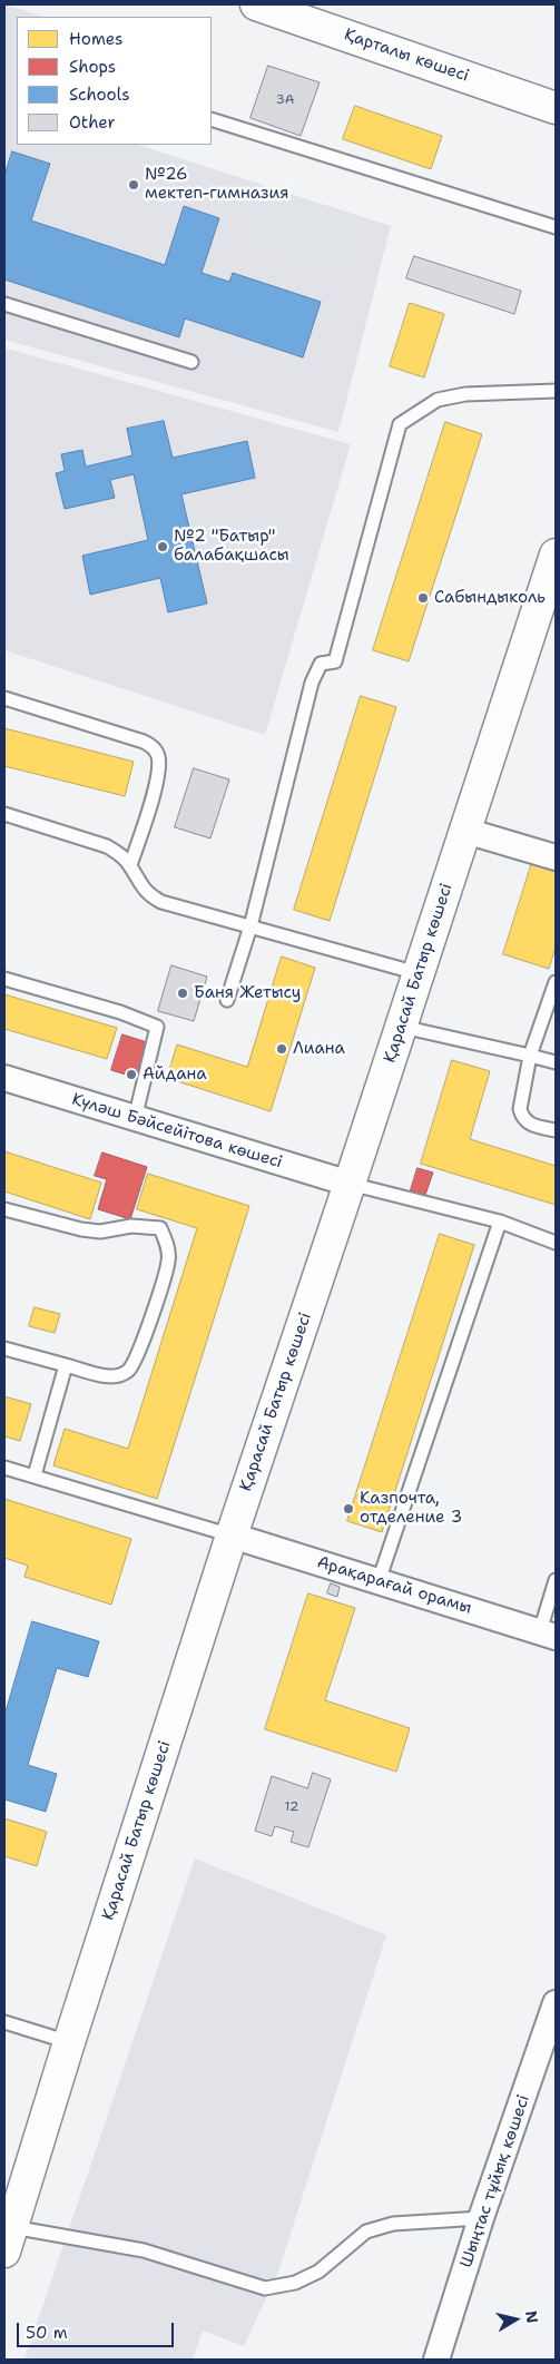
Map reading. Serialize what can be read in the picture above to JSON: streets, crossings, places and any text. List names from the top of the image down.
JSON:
{
  "streets": {
    "street": [
      "Қарталы көшесі",
      "Қарасай Батыр көшесі",
      "Күләш Бәйсейітова көшесі",
      "Арақарағай орамы",
      "Шыңтас тұйық көшесі"
    ]
  },
  "crossings": [
    ["Қарасай Батыр көшесі", "Күләш Бәйсейітова көшесі"],
    ["Қарасай Батыр көшесі", "Арақарағай орамы"]
  ],
  "places": [
    "№26 мектеп-гимназия",
    "№2 \"Батыр\" балабақшасы",
    "Сабындыколь",
    "Баня Жетысу",
    "Лиана",
    "Айдана",
    "Казпочта, отделение 3"
  ],
  "house_numbers": ["3А", "12"],
  "legend": [
    "Homes",
    "Shops",
    "Schools",
    "Other"
  ],
  "scale_bar": "50 m",
  "north": "right"
}
